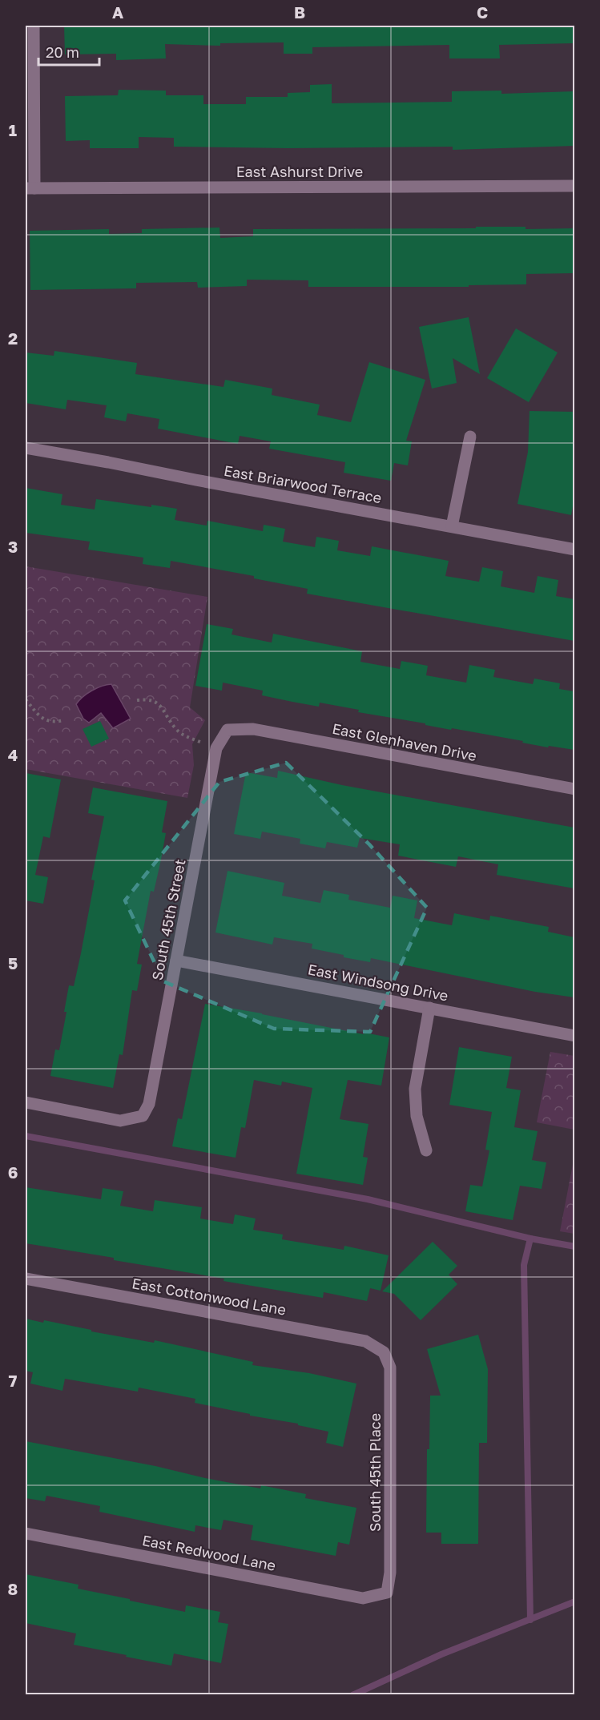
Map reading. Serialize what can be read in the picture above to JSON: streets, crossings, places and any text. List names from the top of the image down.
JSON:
{
  "streets": {
    "street": [
      "East Ashurst Drive",
      "East Briarwood Terrace",
      "East Glenhaven Drive",
      "South 45th Street",
      "East Windsong Drive",
      "East Cottonwood Lane",
      "South 45th Place",
      "East Redwood Lane"
    ]
  },
  "crossings": [
    ["East Glenhaven Drive", "South 45th Street"],
    ["South 45th Street", "East Windsong Drive"],
    ["East Cottonwood Lane", "South 45th Place"],
    ["South 45th Place", "East Redwood Lane"]
  ],
  "scale_bar": "20 m",
  "grid": {
    "columns": ["A", "B", "C"],
    "rows": [
      "1",
      "2",
      "3",
      "4",
      "5",
      "6",
      "7",
      "8"
    ]
  }
}
